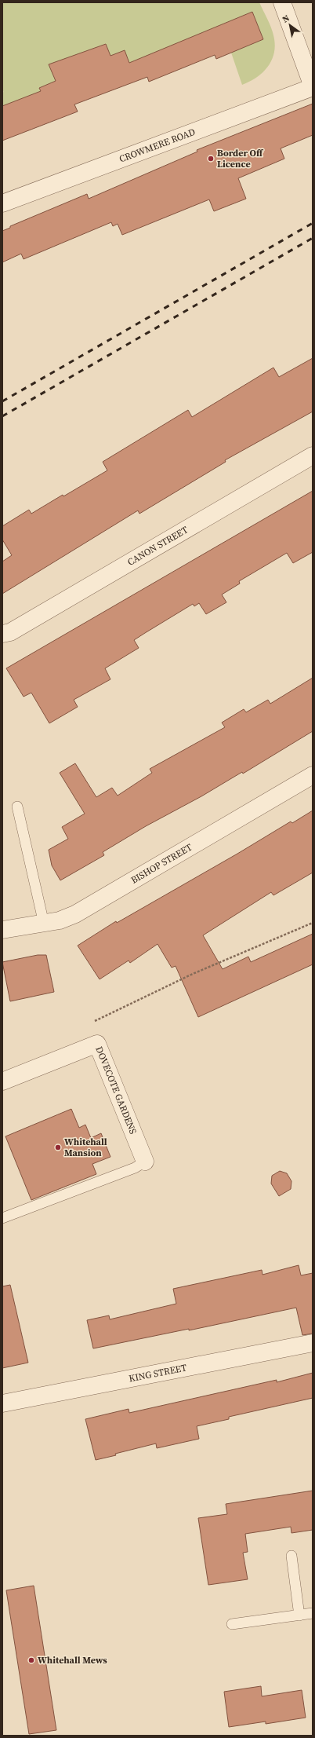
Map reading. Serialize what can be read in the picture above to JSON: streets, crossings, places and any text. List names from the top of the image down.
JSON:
{
  "streets": {
    "street": [
      "CROWMERE ROAD",
      "CANON STREET",
      "BISHOP STREET",
      "DOVECOTE GARDENS",
      "KING STREET"
    ]
  },
  "places": ["Border Off Licence", "Whitehall Mansion", "Whitehall Mews"],
  "north": "top left"
}
